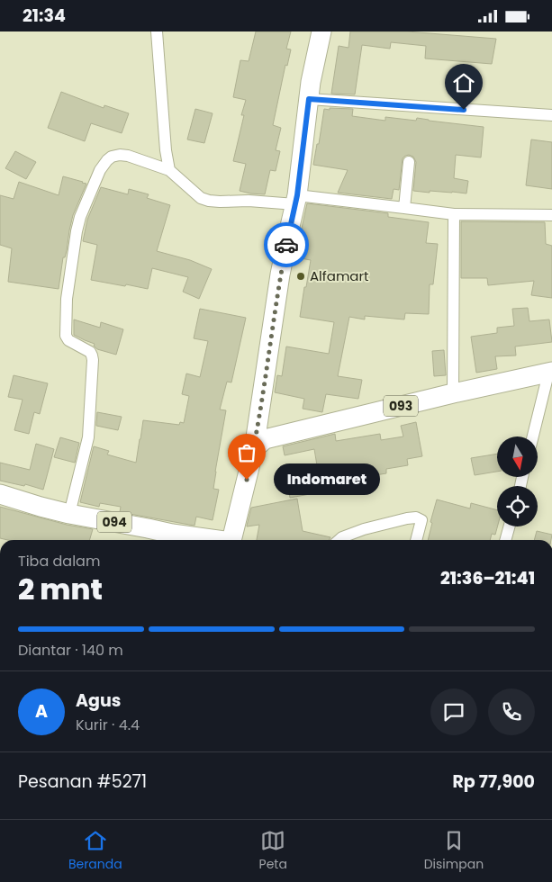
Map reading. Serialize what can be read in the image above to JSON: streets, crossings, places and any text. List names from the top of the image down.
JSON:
{
  "streets": {
    "main road": ["093", "094"]
  },
  "places": ["Alfamart", "Indomaret"],
  "north": "bottom",
  "page": {
    "status": "21:34",
    "bubble": "Indomaret",
    "heading": ["2 mnt", "Tiba dalam", "21:36–21:41"],
    "panel": [
      "Agus",
      "Kurir · 4.4",
      "Pesanan #5271",
      "Rp 77,900"
    ],
    "bar": "Diantar · 140 m",
    "round": "A",
    "tabs": ["Beranda", "Peta", "Disimpan"]
  }
}
